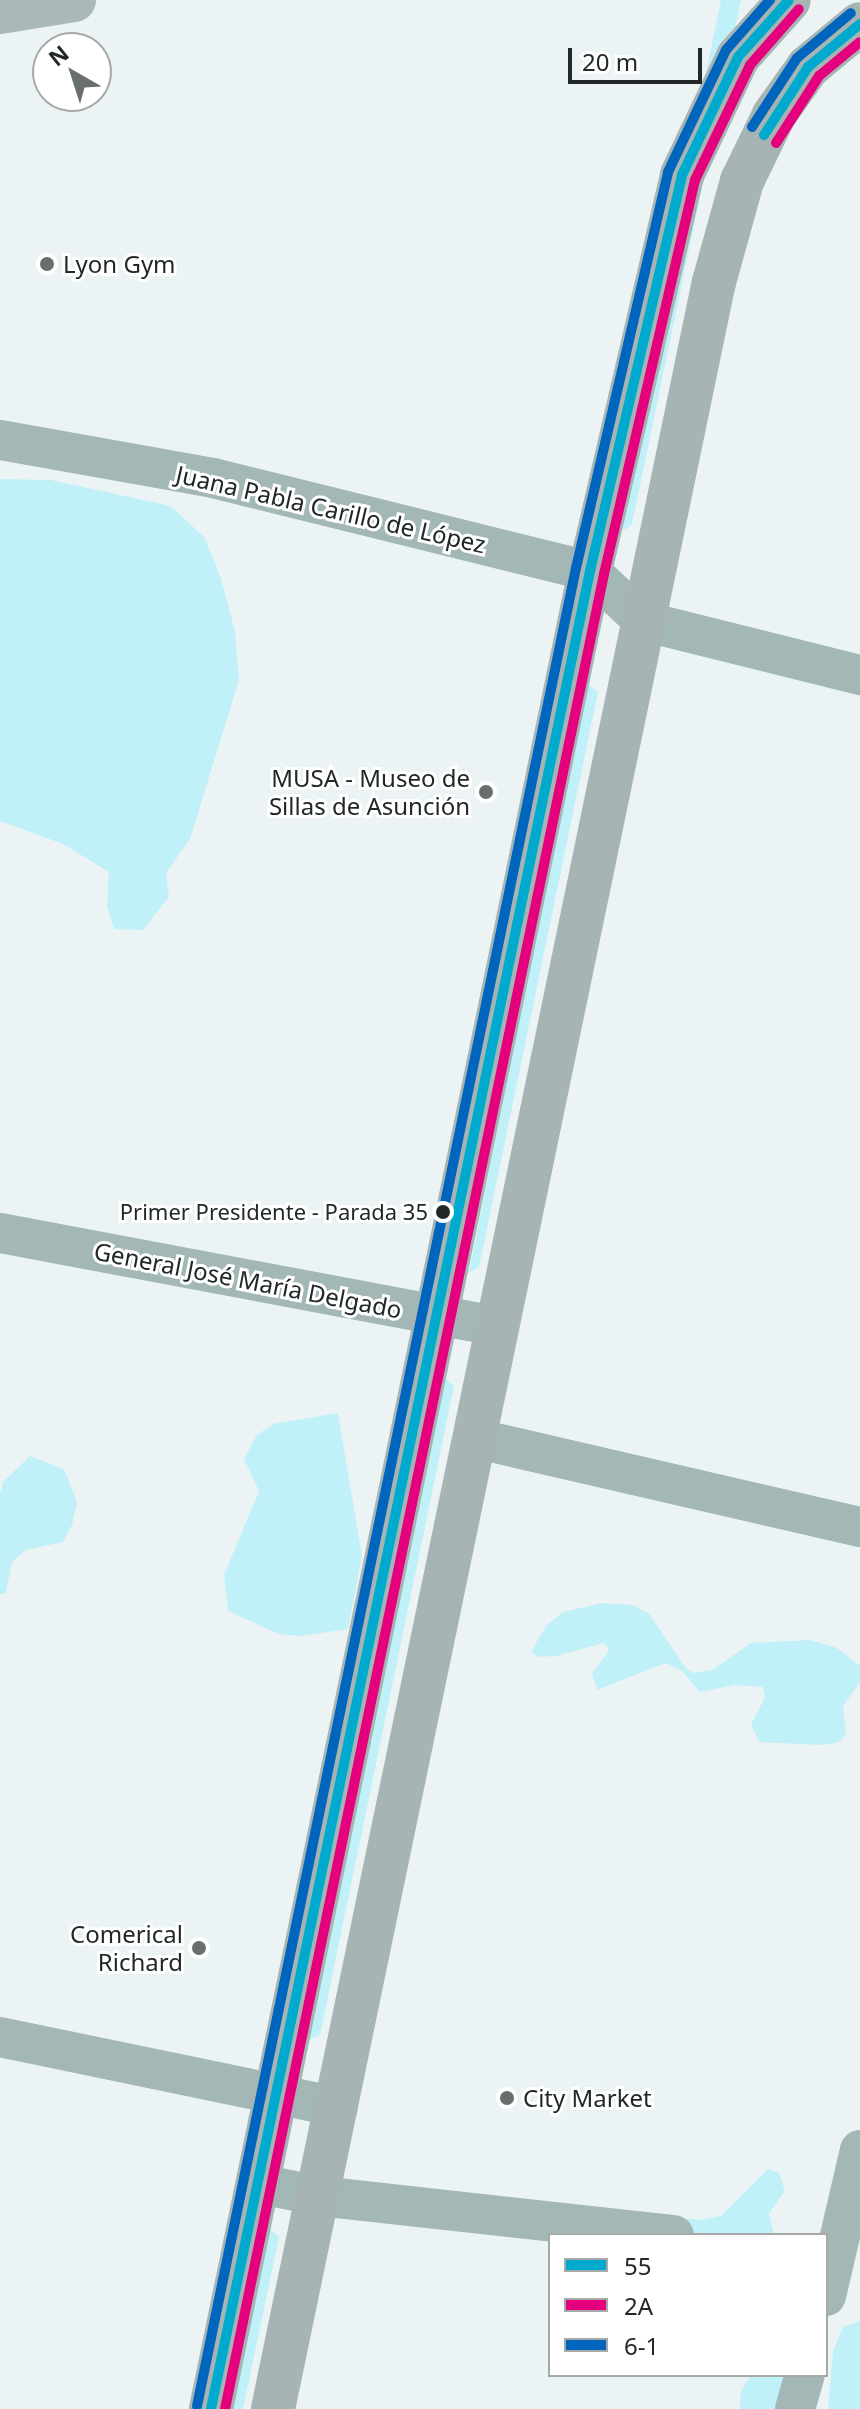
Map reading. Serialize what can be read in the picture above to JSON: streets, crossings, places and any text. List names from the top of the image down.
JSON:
{
  "streets": {
    "street": ["Juana Pabla Carillo de López", "General José María Delgado"]
  },
  "places": [
    "Lyon Gym",
    "MUSA - Museo de Sillas de Asunción",
    "Primer Presidente - Parada 35",
    "Comerical Richard",
    "City Market"
  ],
  "lines": ["transit line 55", "transit line 6-1", "transit line 2A"],
  "legend": ["55", "2A", "6-1"],
  "scale_bar": "20 m",
  "north": "top left"
}
